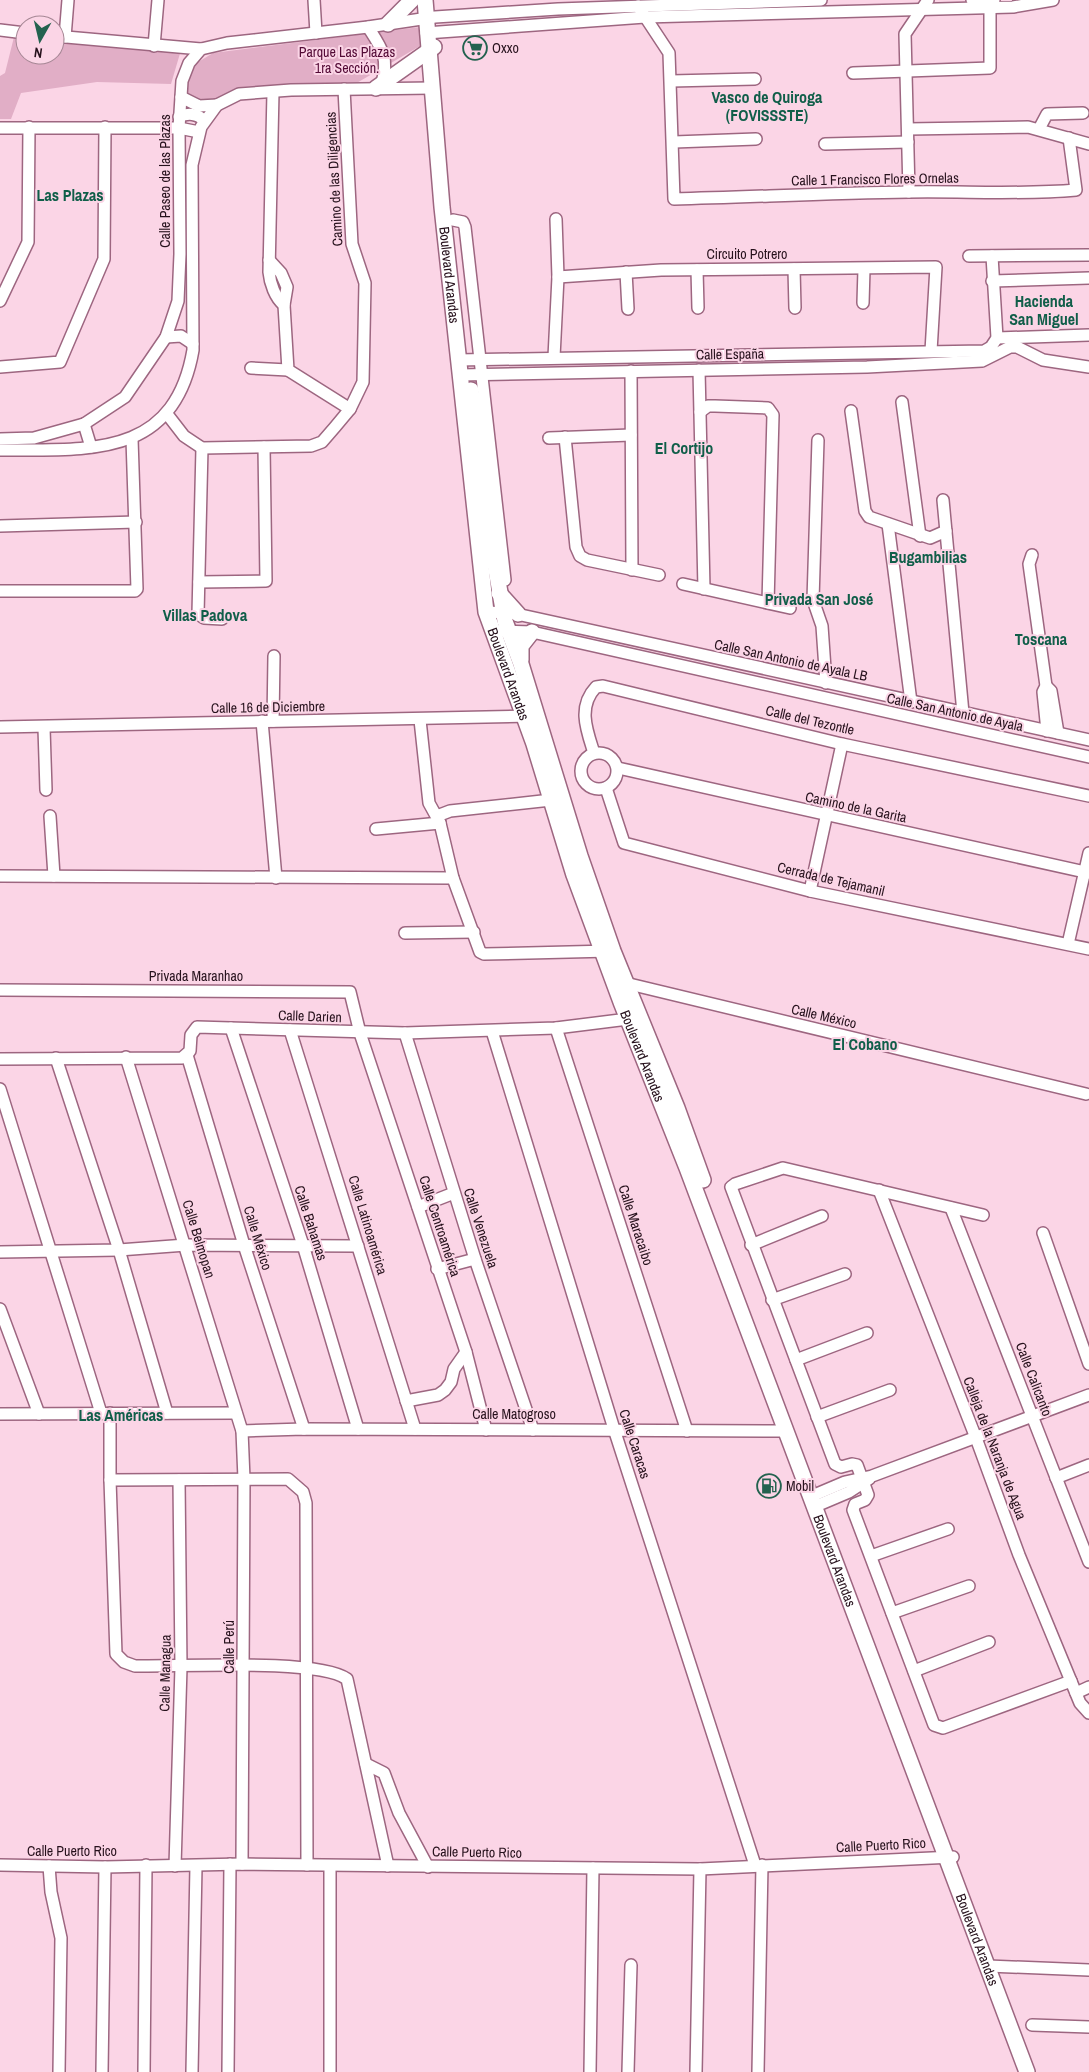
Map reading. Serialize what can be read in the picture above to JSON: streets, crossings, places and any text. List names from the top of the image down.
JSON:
{
  "streets": {
    "main road": ["Boulevard Arandas"],
    "street": [
      "Camino de las Diligencias",
      "Calle 1 Francisco Flores Ornelas",
      "Calle Paseo de las Plazas",
      "Circuito Potrero",
      "Calle España",
      "Calle San Antonio de Ayala LB",
      "Calle 16 de Diciembre",
      "Calle San Antonio de Ayala",
      "Calle del Tezontle",
      "Camino de la Garita",
      "Cerrada de Tejamanil",
      "Privada Maranhao",
      "Calle Darien",
      "Calle México",
      "Calle Bahamas",
      "Calle Latinoamérica",
      "Calle Maracaibo",
      "Calle Centroamérica",
      "Calle Venezuela",
      "Calle Belmopan",
      "Calle Calicanto",
      "Calle Matogroso",
      "Calle Caracas",
      "Calleja de la Naranja de Agua",
      "Calle Perú",
      "Calle Managua",
      "Calle Puerto Rico"
    ]
  },
  "crossings": [
    ["Camino de las Diligencias", "Calle Paseo de las Plazas"],
    ["Calle Paseo de las Plazas", "Boulevard Arandas"],
    ["Circuito Potrero", "Calle España"],
    ["Boulevard Arandas", "Calle España"],
    ["Boulevard Arandas", "Calle 16 de Diciembre"],
    ["Boulevard Arandas", "Calle San Antonio de Ayala"],
    ["Boulevard Arandas", "Calle Darien"],
    ["Boulevard Arandas", "Calle México"],
    ["Boulevard Arandas", "Calle Matogroso"],
    ["Boulevard Arandas", "Calle Puerto Rico"],
    ["Calle del Tezontle", "Camino de la Garita"],
    ["Calle del Tezontle", "Cerrada de Tejamanil"],
    ["Camino de la Garita", "Cerrada de Tejamanil"],
    ["Privada Maranhao", "Calle Darien"],
    ["Privada Maranhao", "Calle Centroamérica"],
    ["Calle Darien", "Calle México"],
    ["Calle Darien", "Calle Bahamas"],
    ["Calle Darien", "Calle Latinoamérica"],
    ["Calle Darien", "Calle Maracaibo"],
    ["Calle Darien", "Calle Centroamérica"],
    ["Calle Darien", "Calle Venezuela"],
    ["Calle Darien", "Calle Caracas"],
    ["Calle México", "Calle Matogroso"],
    ["Calle Bahamas", "Calle Matogroso"],
    ["Calle Latinoamérica", "Calle Matogroso"],
    ["Calle Maracaibo", "Calle Matogroso"],
    ["Calle Centroamérica", "Calle Matogroso"],
    ["Calle Venezuela", "Calle Matogroso"],
    ["Calle Belmopan", "Calle Matogroso"],
    ["Calle Belmopan", "Calle Perú"],
    ["Calle Matogroso", "Calle Caracas"],
    ["Calle Matogroso", "Calle Perú"],
    ["Calle Caracas", "Calle Puerto Rico"],
    ["Calle Perú", "Calle Puerto Rico"],
    ["Calle Managua", "Calle Puerto Rico"]
  ],
  "districts": [
    "Vasco de Quiroga (FOVISSSTE)",
    "Las Plazas",
    "Hacienda San Miguel",
    "El Cortijo",
    "Bugambilias",
    "Privada San José",
    "Villas Padova",
    "Toscana",
    "El Cobano",
    "Las Américas"
  ],
  "parks": ["Parque Las Plazas 1ra Sección."],
  "places": {
    "supermarket": ["Oxxo"],
    "fuel station": ["Mobil"]
  },
  "north": "bottom"
}
